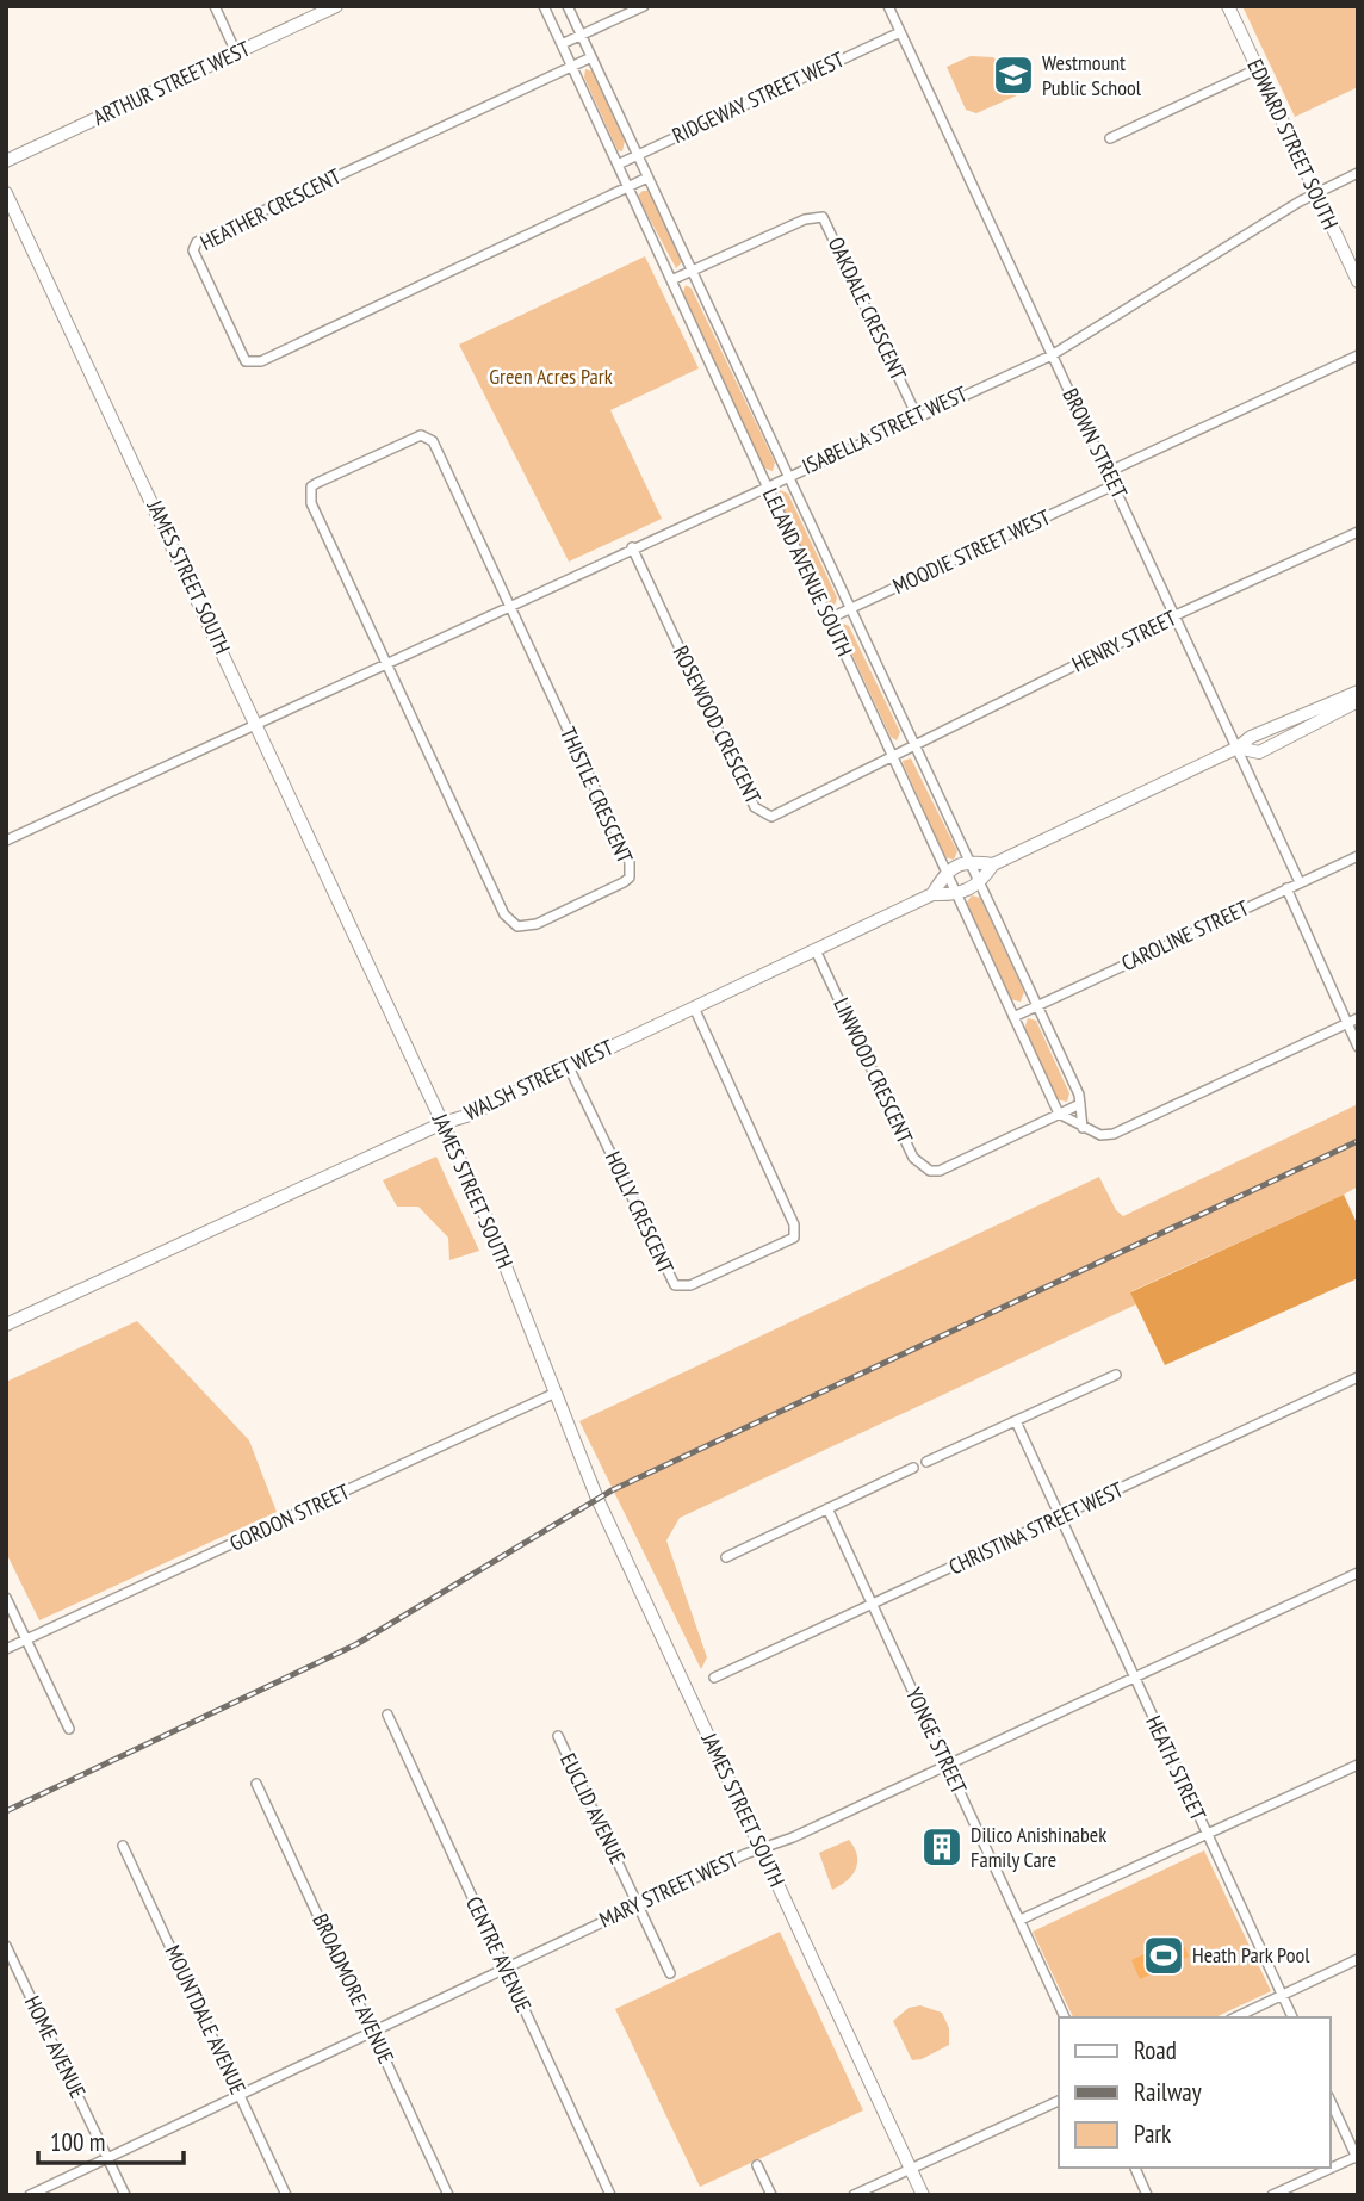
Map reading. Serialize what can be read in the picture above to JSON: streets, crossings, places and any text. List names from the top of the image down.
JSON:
{
  "streets": {
    "street": [
      "ARTHUR STREET WEST",
      "RIDGEWAY STREET WEST",
      "EDWARD STREET SOUTH",
      "HEATHER CRESCENT",
      "OAKDALE CRESCENT",
      "ISABELLA STREET WEST",
      "BROWN STREET",
      "MOODIE STREET WEST",
      "LELAND AVENUE SOUTH",
      "JAMES STREET SOUTH",
      "HENRY STREET",
      "ROSEWOOD CRESCENT",
      "THISTLE CRESCENT",
      "CAROLINE STREET",
      "LINWOOD CRESCENT",
      "WALSH STREET WEST",
      "HOLLY CRESCENT",
      "GORDON STREET",
      "CHRISTINA STREET WEST",
      "YONGE STREET",
      "HEATH STREET",
      "EUCLID AVENUE",
      "MARY STREET WEST",
      "CENTRE AVENUE",
      "BROADMORE AVENUE",
      "MOUNTDALE AVENUE",
      "HOME AVENUE"
    ]
  },
  "crossings": [
    ["RIDGEWAY STREET WEST", "BROWN STREET"],
    ["RIDGEWAY STREET WEST", "LELAND AVENUE SOUTH"],
    ["EDWARD STREET SOUTH", "ISABELLA STREET WEST"],
    ["HEATHER CRESCENT", "LELAND AVENUE SOUTH"],
    ["OAKDALE CRESCENT", "ISABELLA STREET WEST"],
    ["OAKDALE CRESCENT", "LELAND AVENUE SOUTH"],
    ["ISABELLA STREET WEST", "BROWN STREET"],
    ["ISABELLA STREET WEST", "LELAND AVENUE SOUTH"],
    ["ISABELLA STREET WEST", "JAMES STREET SOUTH"],
    ["ISABELLA STREET WEST", "ROSEWOOD CRESCENT"],
    ["ISABELLA STREET WEST", "THISTLE CRESCENT"],
    ["BROWN STREET", "MOODIE STREET WEST"],
    ["BROWN STREET", "HENRY STREET"],
    ["BROWN STREET", "CAROLINE STREET"],
    ["BROWN STREET", "WALSH STREET WEST"],
    ["MOODIE STREET WEST", "LELAND AVENUE SOUTH"],
    ["LELAND AVENUE SOUTH", "HENRY STREET"],
    ["LELAND AVENUE SOUTH", "ROSEWOOD CRESCENT"],
    ["LELAND AVENUE SOUTH", "CAROLINE STREET"],
    ["LELAND AVENUE SOUTH", "LINWOOD CRESCENT"],
    ["LELAND AVENUE SOUTH", "WALSH STREET WEST"],
    ["JAMES STREET SOUTH", "WALSH STREET WEST"],
    ["JAMES STREET SOUTH", "GORDON STREET"],
    ["JAMES STREET SOUTH", "MARY STREET WEST"],
    ["HENRY STREET", "ROSEWOOD CRESCENT"],
    ["LINWOOD CRESCENT", "WALSH STREET WEST"],
    ["WALSH STREET WEST", "HOLLY CRESCENT"],
    ["CHRISTINA STREET WEST", "YONGE STREET"],
    ["CHRISTINA STREET WEST", "HEATH STREET"],
    ["YONGE STREET", "MARY STREET WEST"],
    ["HEATH STREET", "MARY STREET WEST"],
    ["EUCLID AVENUE", "MARY STREET WEST"],
    ["MARY STREET WEST", "CENTRE AVENUE"],
    ["MARY STREET WEST", "BROADMORE AVENUE"],
    ["MARY STREET WEST", "MOUNTDALE AVENUE"],
    ["MARY STREET WEST", "HOME AVENUE"]
  ],
  "parks": ["Green Acres Park"],
  "places": {
    "school or university": ["Westmount Public School"],
    "building": ["Dilico Anishinabek Family Care"],
    "sports": ["Heath Park Pool"]
  },
  "legend": ["Road", "Railway", "Park"],
  "scale_bar": "100 m"
}
